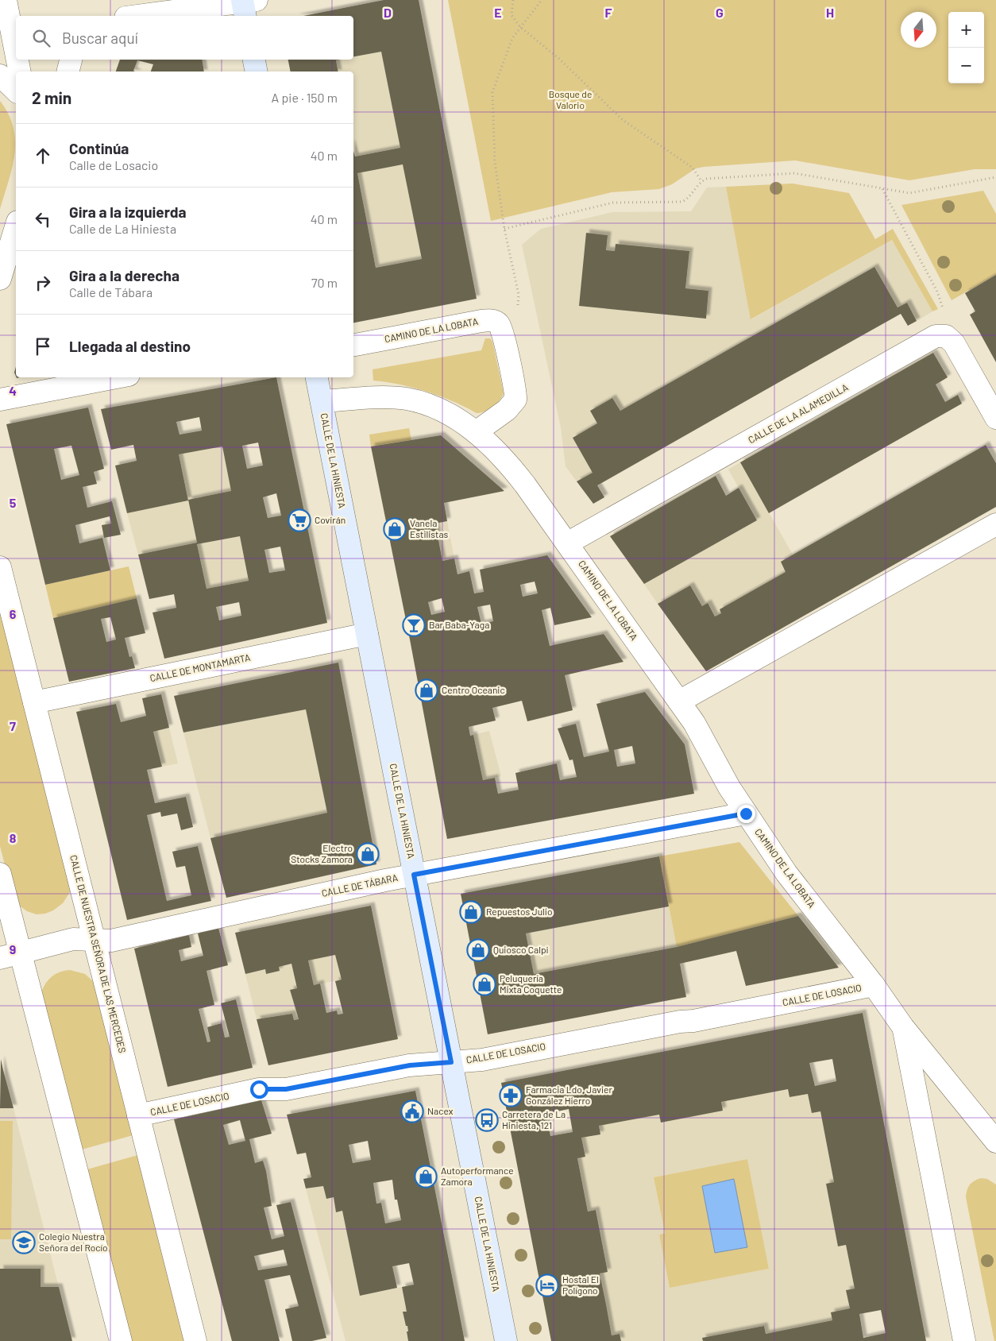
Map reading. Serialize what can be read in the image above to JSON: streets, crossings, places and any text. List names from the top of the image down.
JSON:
{
  "streets": {
    "street": [
      "CAMINO DE LA LOBATA",
      "CALLE DE LA ALAMEDILLA",
      "CALLE DE LA HINIESTA",
      "CALLE DE MONTAMARTA",
      "CALLE DE TÁBARA",
      "CALLE DE NUESTRA SEÑORA DE LAS MERCEDES",
      "CALLE DE LOSACIO"
    ]
  },
  "crossings": [
    ["CAMINO DE LA LOBATA", "CALLE DE LA ALAMEDILLA"],
    ["CAMINO DE LA LOBATA", "CALLE DE LA HINIESTA"],
    ["CAMINO DE LA LOBATA", "CALLE DE TÁBARA"],
    ["CAMINO DE LA LOBATA", "CALLE DE LOSACIO"],
    ["CALLE DE LA HINIESTA", "CALLE DE MONTAMARTA"],
    ["CALLE DE LA HINIESTA", "CALLE DE TÁBARA"],
    ["CALLE DE LA HINIESTA", "CALLE DE LOSACIO"],
    ["CALLE DE MONTAMARTA", "CALLE DE NUESTRA SEÑORA DE LAS MERCEDES"],
    ["CALLE DE TÁBARA", "CALLE DE NUESTRA SEÑORA DE LAS MERCEDES"],
    ["CALLE DE NUESTRA SEÑORA DE LAS MERCEDES", "CALLE DE LOSACIO"]
  ],
  "parks": ["Bosque de Valorio"],
  "places": {
    "supermarket": ["Covirán"],
    "shop": [
      "Vanela Estilistas",
      "Centro Oceanic",
      "Electro Stocks Zamora",
      "Repuestos Julio",
      "Quiosco Calpi",
      "Peluquería Mixta Coquette",
      "Autoperformance Zamora"
    ],
    "bar": ["Bar Baba-Yaga"],
    "pharmacy": ["Farmacia Ldo. Javier González Hierro"],
    "public building": ["Nacex"],
    "bus stop": ["Carretera de La Hiniesta, 121"],
    "school or university": ["Colegio Nuestra Señora del Rocío"],
    "hotel": ["Hostal El Polígono"]
  },
  "north": "bottom",
  "page": {
    "map_buttons": ["+", "−"],
    "search": "Buscar aquí",
    "heading": ["2 min", "A pie · 150 m"],
    "list": [
      ["Continúa", "Calle de Losacio", "40 m"],
      ["Gira a la izquierda", "Calle de La Hiniesta", "40 m"],
      ["Gira a la derecha", "Calle de Tábara", "70 m"],
      "Llegada al destino"
    ]
  },
  "grid": {
    "columns": [
      "D",
      "E",
      "F",
      "G",
      "H"
    ],
    "rows": [
      "4",
      "5",
      "6",
      "7",
      "8",
      "9"
    ]
  }
}
